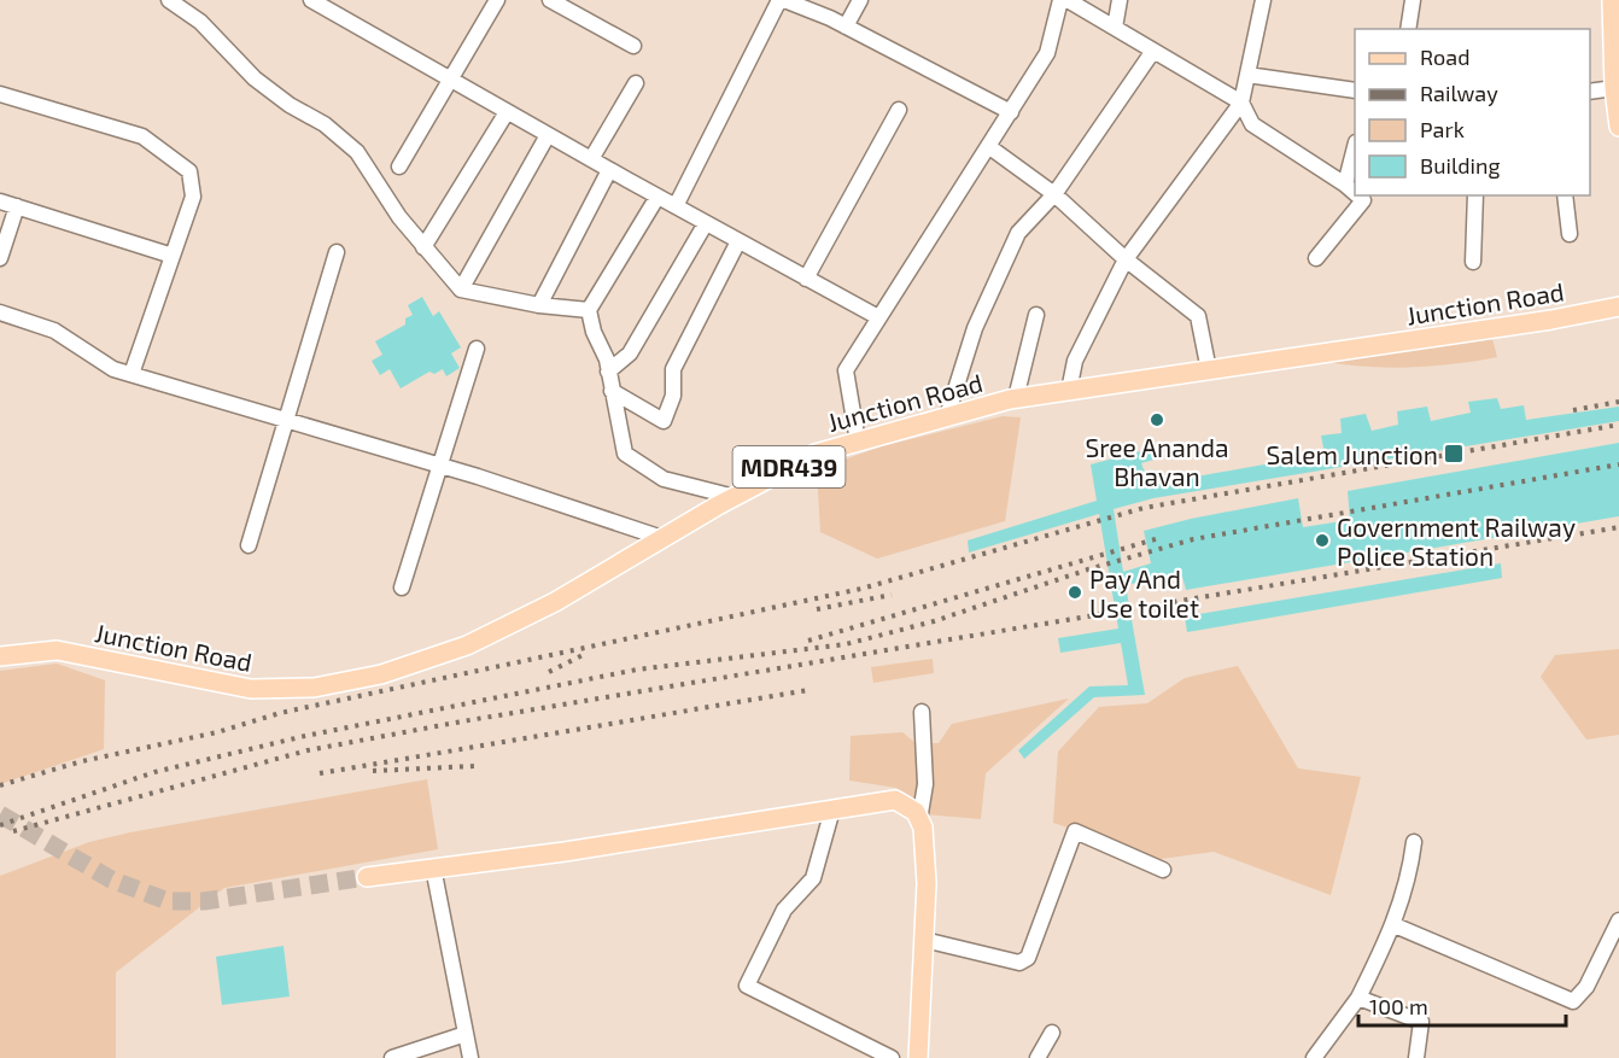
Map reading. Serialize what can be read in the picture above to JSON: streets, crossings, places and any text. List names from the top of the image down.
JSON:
{
  "streets": {
    "main road": ["Junction Road", "MDR439"]
  },
  "places": {
    "other": ["Sree Ananda Bhavan", "Government Railway Police Station", "Pay And Use toilet"],
    "transit": ["Salem Junction"]
  },
  "legend": [
    "Road",
    "Railway",
    "Park",
    "Building"
  ],
  "scale_bar": "100 m"
}
